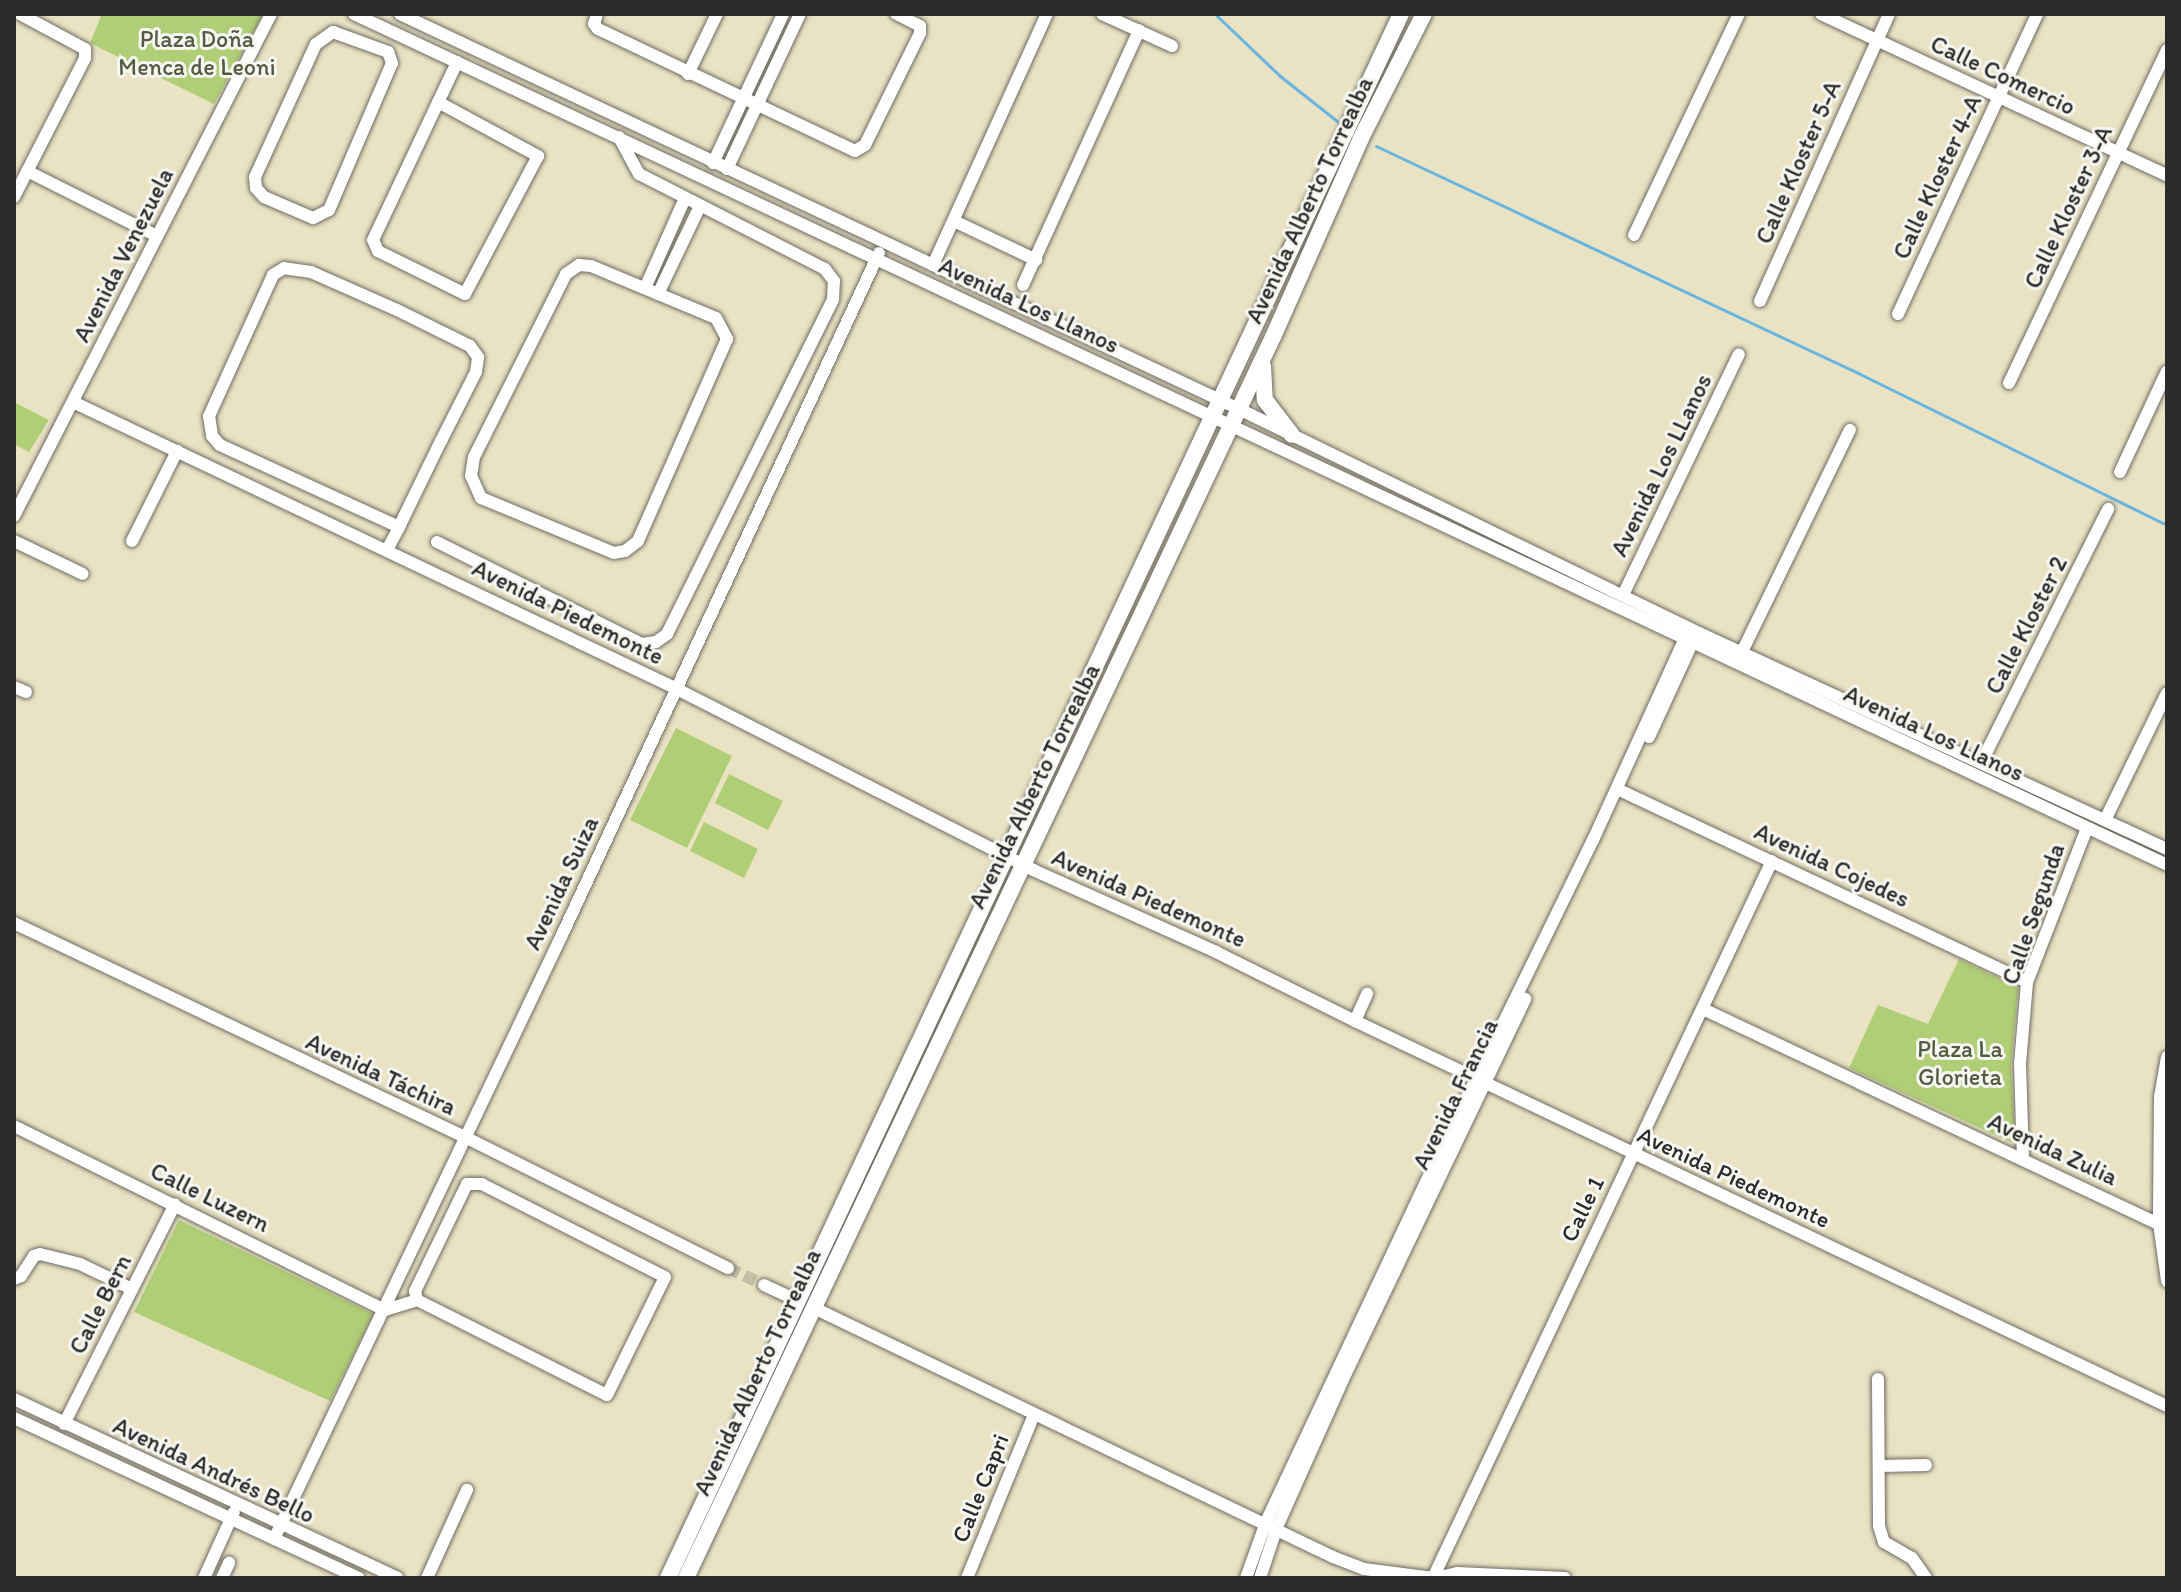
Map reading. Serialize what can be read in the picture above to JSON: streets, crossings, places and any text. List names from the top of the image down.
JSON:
{
  "streets": {
    "main road": ["Avenida Alberto Torrealba"],
    "street": [
      "Calle Comercio",
      "Calle Kloster 5-A",
      "Calle Kloster 4-A",
      "Calle Kloster 3-A",
      "Avenida Venezuela",
      "Avenida Los Llanos",
      "Avenida Los LLanos",
      "Avenida Piedemonte",
      "Calle Kloster 2",
      "Avenida Cojedes",
      "Avenida Suiza",
      "Calle Segunda",
      "Avenida Táchira",
      "Avenida Francia",
      "Avenida Zulia",
      "Calle Luzern",
      "Calle 1",
      "Calle Bern",
      "Avenida Andrés Bello",
      "Calle Capri"
    ]
  },
  "crossings": [
    ["Calle Comercio", "Calle Kloster 5-A"],
    ["Calle Comercio", "Calle Kloster 4-A"],
    ["Calle Comercio", "Calle Kloster 3-A"],
    ["Avenida Alberto Torrealba", "Avenida Los Llanos"],
    ["Avenida Alberto Torrealba", "Avenida Piedemonte"],
    ["Avenida Venezuela", "Avenida Piedemonte"],
    ["Avenida Los Llanos", "Avenida Los LLanos"],
    ["Avenida Los Llanos", "Calle Kloster 2"],
    ["Avenida Los Llanos", "Avenida Suiza"],
    ["Avenida Los Llanos", "Calle Segunda"],
    ["Avenida Los Llanos", "Avenida Francia"],
    ["Avenida Piedemonte", "Avenida Suiza"],
    ["Avenida Piedemonte", "Avenida Francia"],
    ["Avenida Piedemonte", "Calle 1"],
    ["Avenida Cojedes", "Calle Segunda"],
    ["Avenida Cojedes", "Avenida Francia"],
    ["Avenida Cojedes", "Calle 1"],
    ["Avenida Suiza", "Avenida Táchira"],
    ["Avenida Suiza", "Calle Luzern"],
    ["Avenida Suiza", "Avenida Andrés Bello"],
    ["Calle Segunda", "Avenida Zulia"],
    ["Avenida Zulia", "Calle 1"],
    ["Calle Luzern", "Calle Bern"],
    ["Calle Bern", "Avenida Andrés Bello"]
  ],
  "parks": ["Plaza Doña Menca de Leoni", "Plaza La Glorieta"]
}
